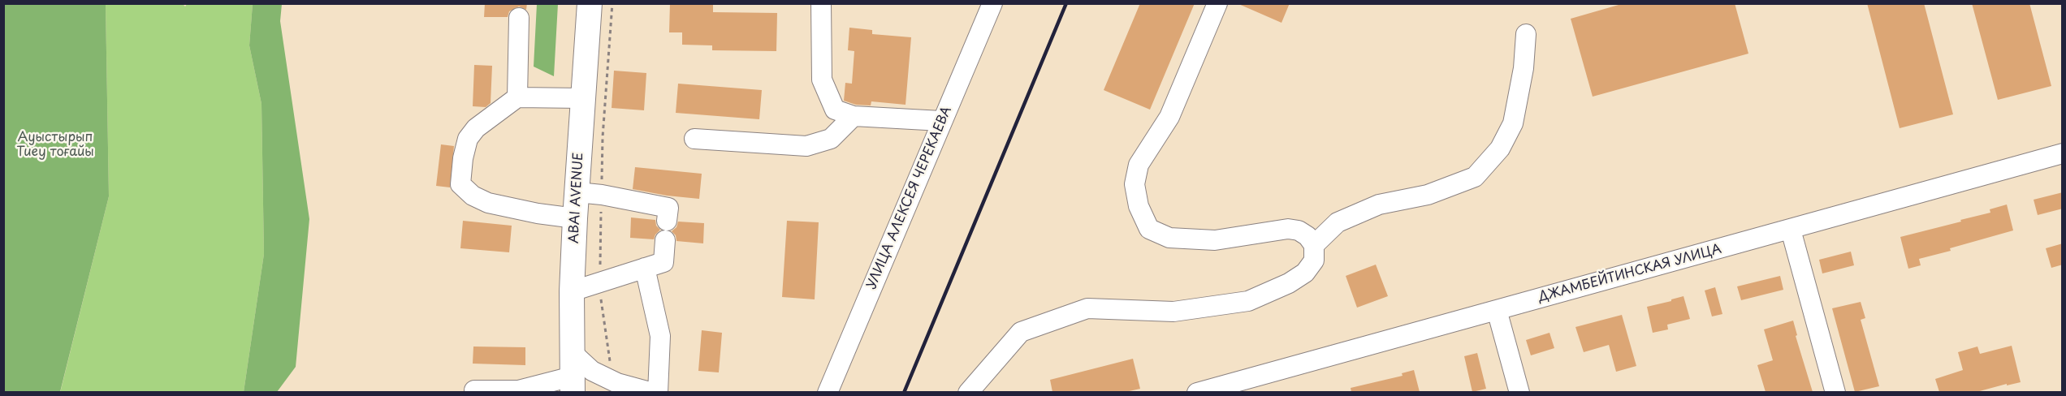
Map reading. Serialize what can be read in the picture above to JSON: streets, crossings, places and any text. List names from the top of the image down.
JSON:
{
  "streets": {
    "main road": ["ABAI AVENUE"],
    "street": ["УЛИЦА АЛЕКСЕЯ ЧЕРЕКАЕВА", "ДЖАМБЕЙТИНСКАЯ УЛИЦА"]
  },
  "parks": ["Ауыстырып Тиеу тоғайы"]
}
